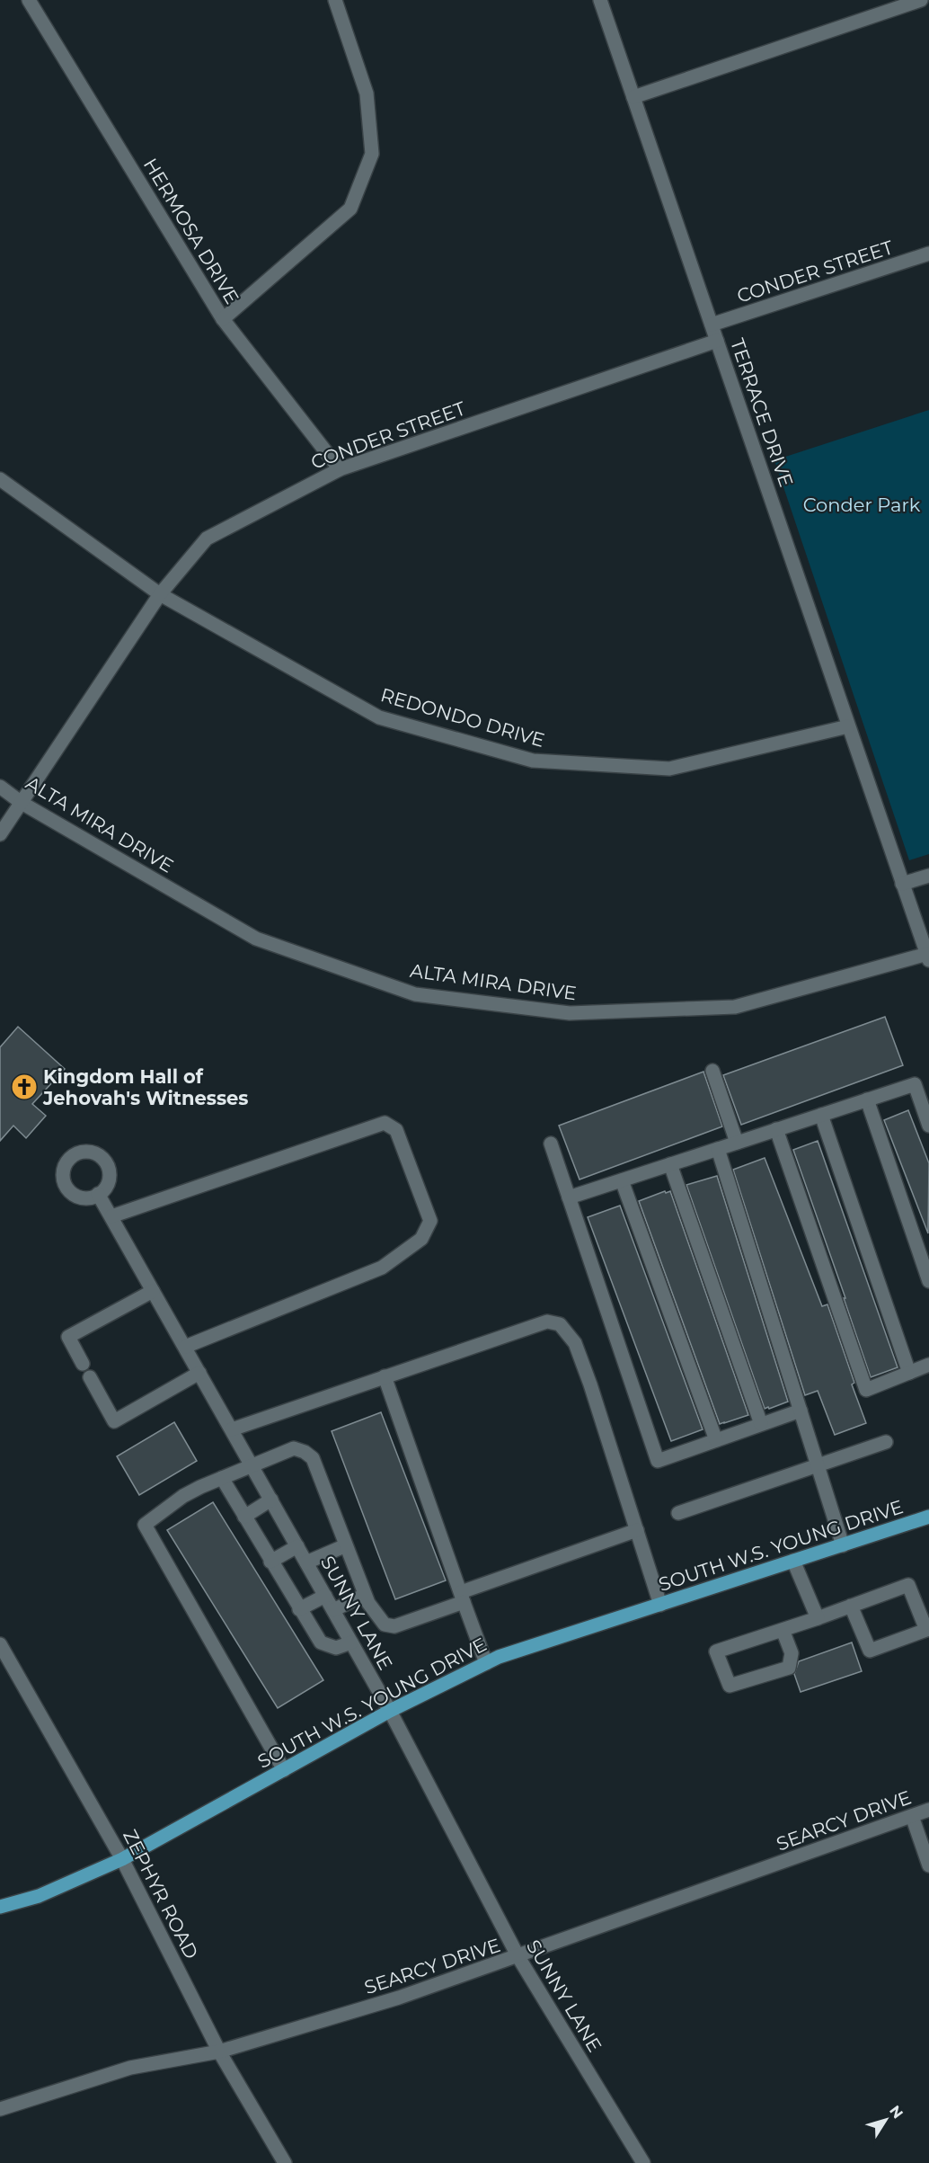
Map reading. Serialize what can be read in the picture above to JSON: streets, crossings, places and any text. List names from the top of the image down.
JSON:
{
  "streets": {
    "main road": ["SOUTH W.S. YOUNG DRIVE"],
    "street": [
      "HERMOSA DRIVE",
      "CONDER STREET",
      "TERRACE DRIVE",
      "REDONDO DRIVE",
      "ALTA MIRA DRIVE",
      "SUNNY LANE",
      "SEARCY DRIVE",
      "ZEPHYR ROAD"
    ]
  },
  "crossings": [
    ["HERMOSA DRIVE", "CONDER STREET"],
    ["CONDER STREET", "TERRACE DRIVE"],
    ["CONDER STREET", "REDONDO DRIVE"],
    ["CONDER STREET", "ALTA MIRA DRIVE"],
    ["TERRACE DRIVE", "REDONDO DRIVE"],
    ["TERRACE DRIVE", "ALTA MIRA DRIVE"],
    ["SOUTH W.S. YOUNG DRIVE", "SUNNY LANE"],
    ["SOUTH W.S. YOUNG DRIVE", "ZEPHYR ROAD"],
    ["SUNNY LANE", "SEARCY DRIVE"],
    ["SEARCY DRIVE", "ZEPHYR ROAD"]
  ],
  "parks": ["Conder Park"],
  "places": {
    "church": ["Kingdom Hall of Jehovah's Witnesses"]
  },
  "north": "top right"
}
